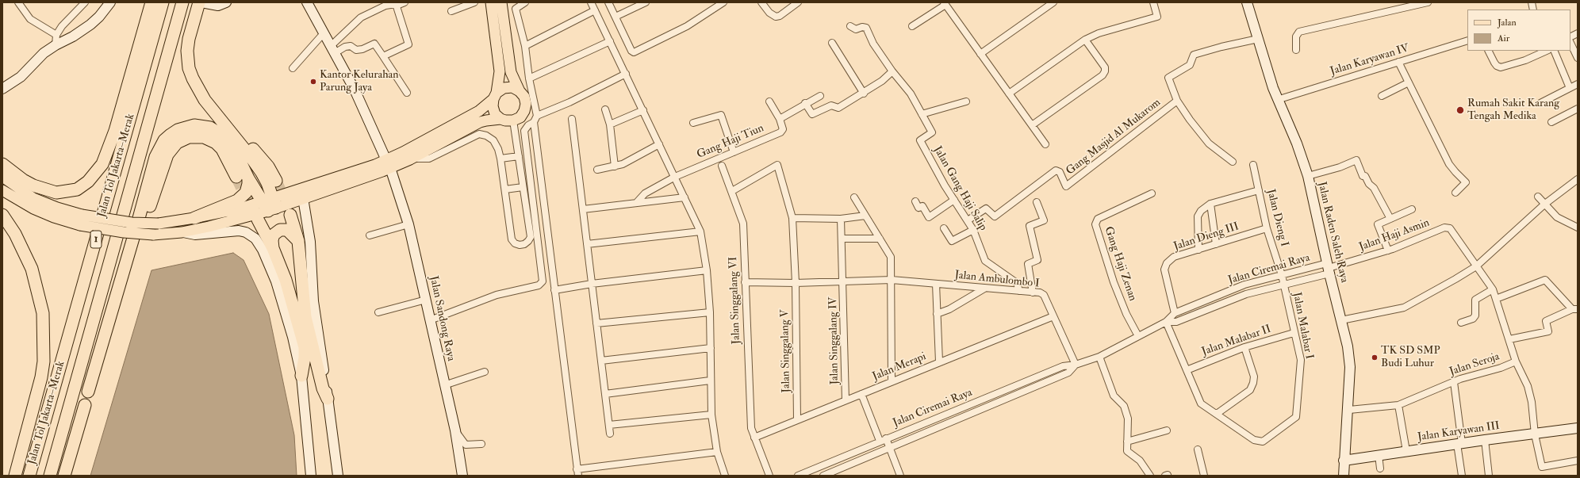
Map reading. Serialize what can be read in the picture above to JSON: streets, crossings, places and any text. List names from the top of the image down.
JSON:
{
  "streets": {
    "highway": ["Jalan Tol Jakarta–Merak", "1"],
    "street": [
      "Jalan Karyawan IV",
      "Gang Masjid Al Mukarom",
      "Gang Haji Tiun",
      "Jalan Gang Haji Salip",
      "Jalan Dieng I",
      "Jalan Raden Saleh Raya",
      "Jalan Haji Asmin",
      "Jalan Dieng III",
      "Gang Haji Zenan",
      "Jalan Ciremai Raya",
      "Jalan Ambulombo I",
      "Jalan Singgalang VI",
      "Jalan Sandong Raya",
      "Jalan Malabar I",
      "Jalan Singgalang IV",
      "Jalan Malabar II",
      "Jalan Singgalang V",
      "Jalan Seroja",
      "Jalan Merapi",
      "Jalan Karyawan III"
    ]
  },
  "crossings": [
    ["Jalan Karyawan IV", "Jalan Raden Saleh Raya"],
    ["Gang Masjid Al Mukarom", "Jalan Gang Haji Salip"],
    ["Gang Masjid Al Mukarom", "Jalan Raden Saleh Raya"],
    ["Jalan Gang Haji Salip", "Jalan Ambulombo I"],
    ["Jalan Dieng I", "Jalan Dieng III"],
    ["Jalan Dieng I", "Jalan Ciremai Raya"],
    ["Jalan Dieng I", "Jalan Malabar I"],
    ["Jalan Raden Saleh Raya", "Jalan Haji Asmin"],
    ["Jalan Raden Saleh Raya", "Jalan Ciremai Raya"],
    ["Jalan Raden Saleh Raya", "Jalan Seroja"],
    ["Jalan Raden Saleh Raya", "Jalan Karyawan III"],
    ["Jalan Haji Asmin", "Jalan Ciremai Raya"],
    ["Jalan Dieng III", "Jalan Ciremai Raya"],
    ["Gang Haji Zenan", "Jalan Ciremai Raya"],
    ["Jalan Ciremai Raya", "Jalan Ambulombo I"],
    ["Jalan Ciremai Raya", "Jalan Malabar I"],
    ["Jalan Ambulombo I", "Jalan Singgalang VI"],
    ["Jalan Ambulombo I", "Jalan Singgalang IV"],
    ["Jalan Ambulombo I", "Jalan Singgalang V"],
    ["Jalan Ambulombo I", "Jalan Merapi"],
    ["Jalan Singgalang VI", "Jalan Singgalang V"],
    ["Jalan Singgalang VI", "Jalan Merapi"],
    ["Jalan Malabar I", "Jalan Malabar II"],
    ["Jalan Singgalang IV", "Jalan Merapi"],
    ["Jalan Singgalang V", "Jalan Merapi"]
  ],
  "places": ["Kantor Kelurahan Parung Jaya", "Rumah Sakit Karang Tengah Medika", "TK SD SMP Budi Luhur"],
  "legend": ["Jalan", "Air"]
}
